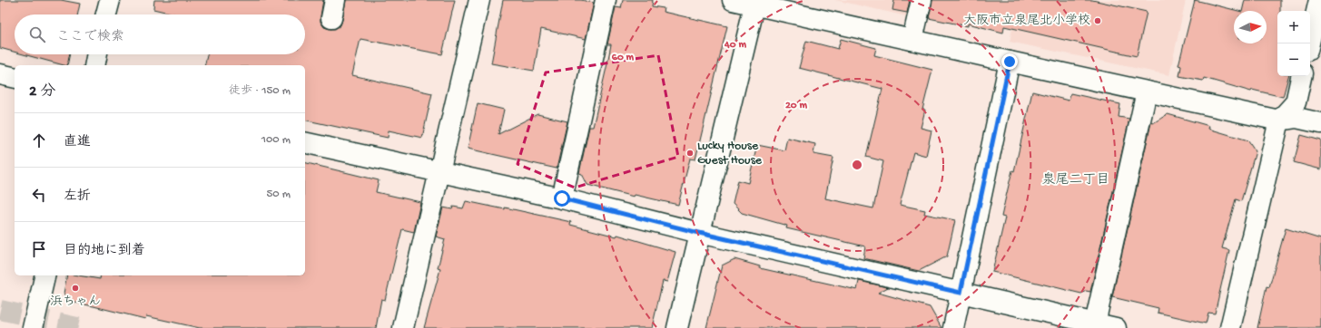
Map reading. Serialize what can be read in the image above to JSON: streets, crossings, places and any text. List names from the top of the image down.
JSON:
{
  "districts": ["泉尾二丁目"],
  "places": ["大阪市立泉尾北小学校", "Lucky House Guest House", "浜ちゃん"],
  "north": "right",
  "page": {
    "map_buttons": ["+", "−"],
    "search": "ここで検索",
    "heading": ["2 分", "徒歩 · 150 m"],
    "list": [
      ["直進", "100 m"],
      ["左折", "50 m"],
      "目的地に到着"
    ]
  },
  "rings": ["40 m", "60 m", "20 m"]
}
